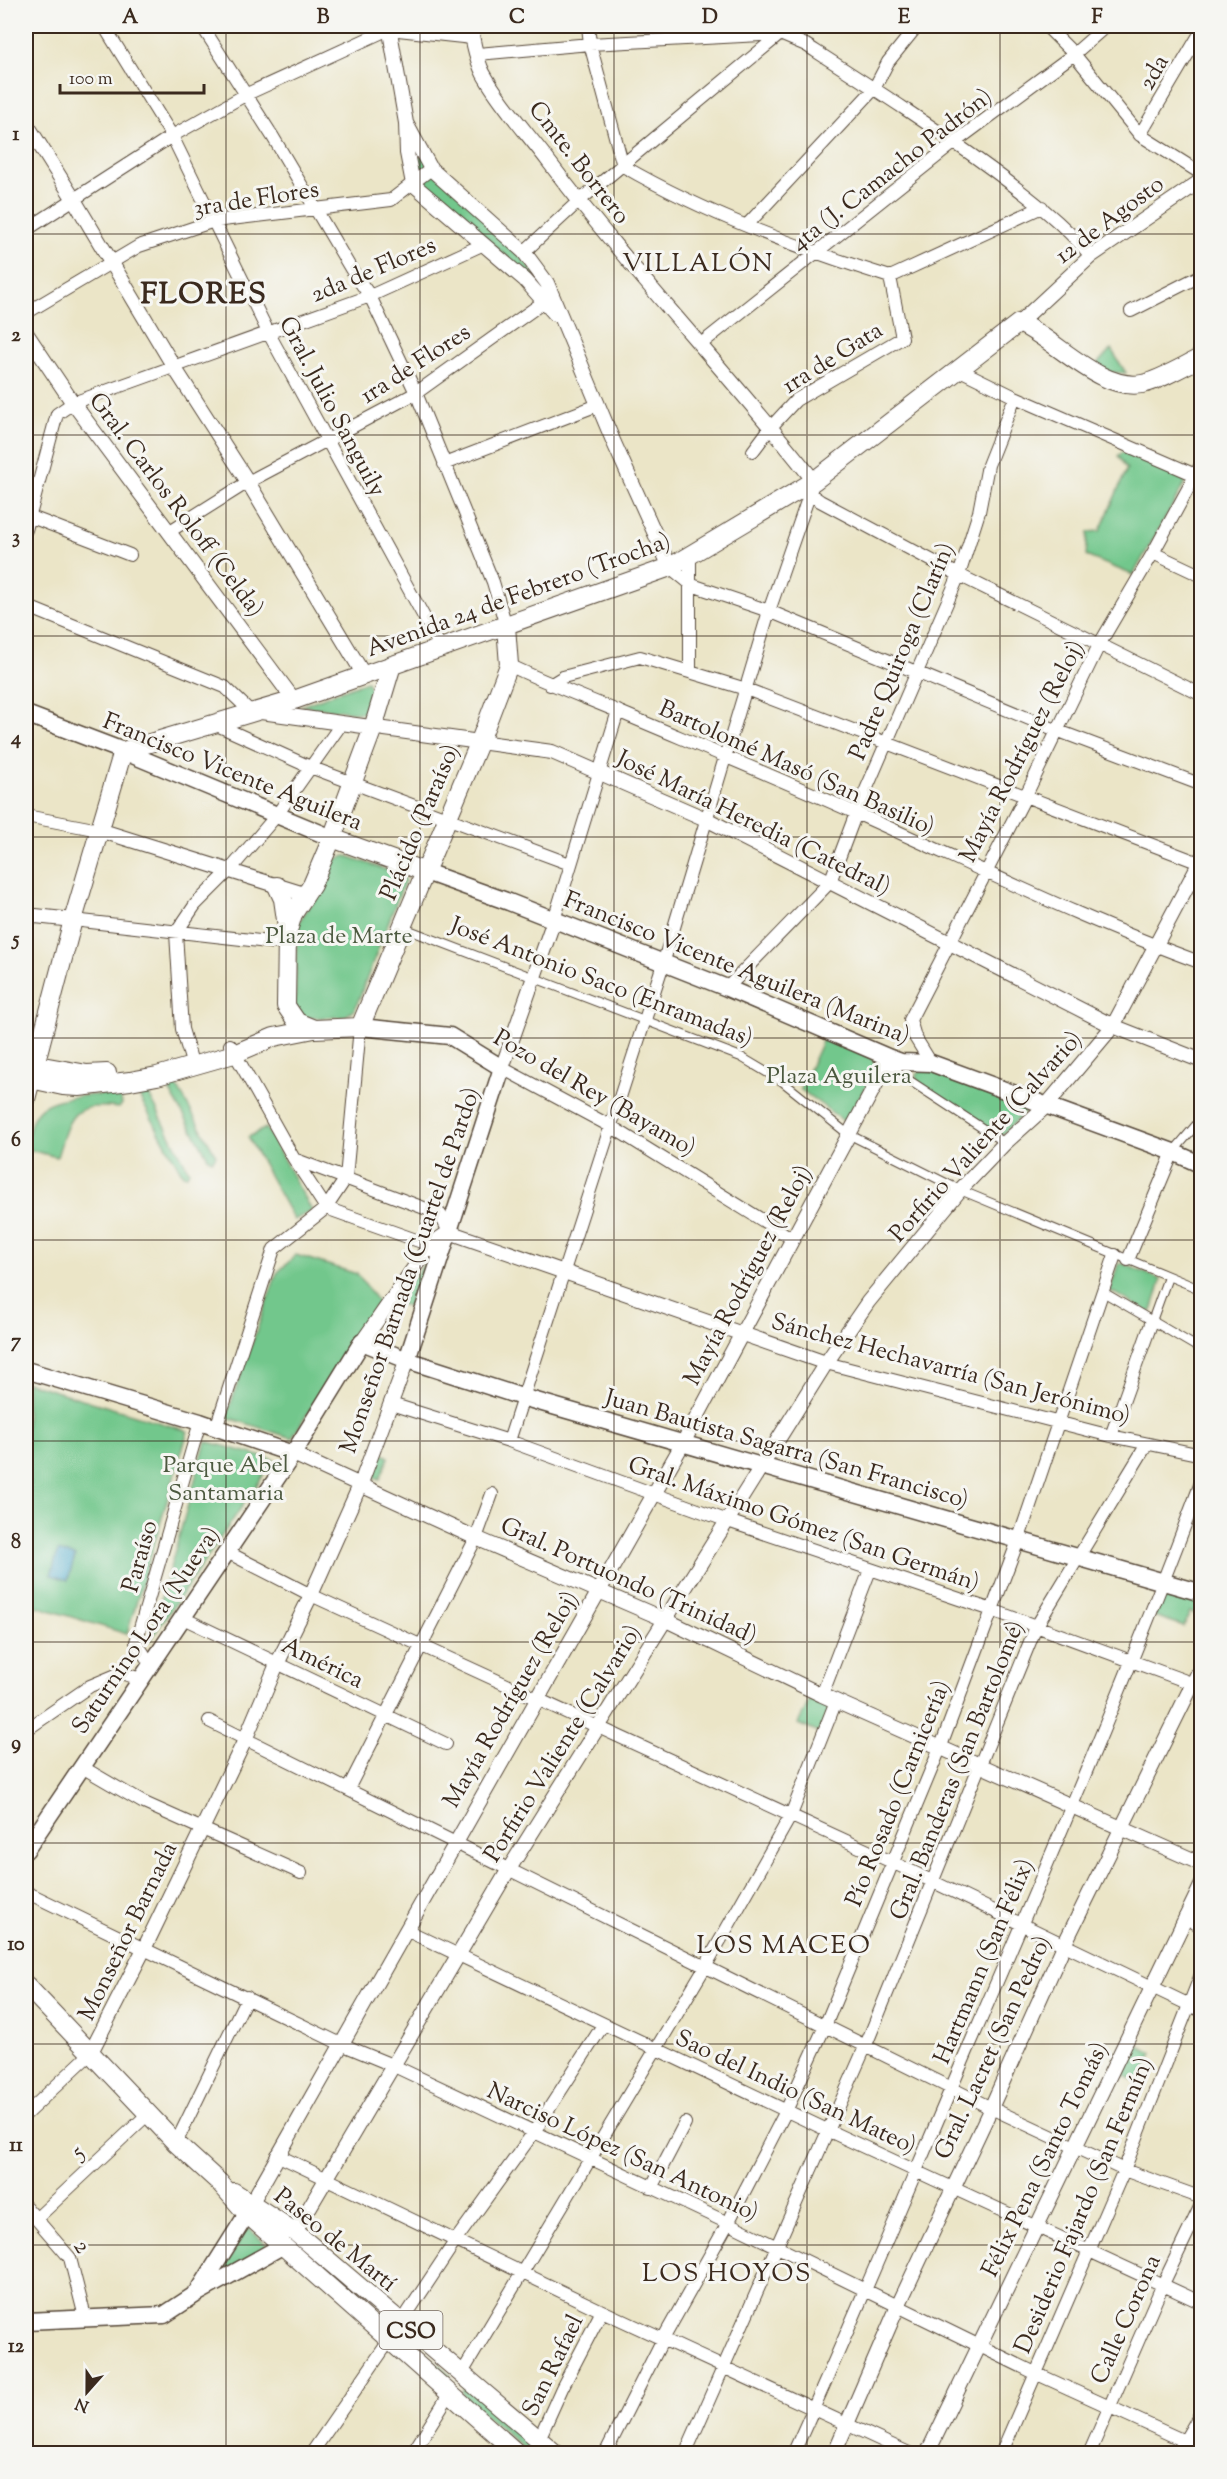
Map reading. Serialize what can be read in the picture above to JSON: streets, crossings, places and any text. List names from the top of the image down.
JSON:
{
  "streets": {
    "main road": [
      "Avenida 24 de Febrero (Trocha)",
      "Francisco Vicente Aguilera",
      "Plácido (Paraíso)",
      "Francisco Vicente Aguilera (Marina)",
      "Pozo del Rey (Bayamo)",
      "Monseñor Barnada (Cuartel de Pardo)",
      "Juan Bautista Sagarra (San Francisco)",
      "Gral. Portuondo (Trinidad)",
      "Saturnino Lora (Nueva)",
      "Paseo de Martí",
      "CSO"
    ],
    "street": [
      "2da",
      "Cmte. Borrero",
      "4ta (J. Camacho Padrón)",
      "3ra de Flores",
      "12 de Agosto",
      "2da de Flores",
      "1ra de Gata",
      "1ra de Flores",
      "Gral. Julio Sanguily",
      "Gral. Carlos Roloff (Celda)",
      "Padre Quiroga (Clarín)",
      "Mayía Rodríguez (Reloj)",
      "Bartolomé Masó (San Basilio)",
      "José María Heredia (Catedral)",
      "José Antonio Saco (Enramadas)",
      "Porfirio Valiente (Calvario)",
      "Sánchez Hechavarría (San Jerónimo)",
      "Gral. Máximo Gómez (San Germán)",
      "Paraíso",
      "América",
      "Gral. Banderas (San Bartolomé)",
      "Pío Rosado (Carnicería)",
      "Monseñor Barnada",
      "Hartmann (San Félix)",
      "Gral. Lacret (San Pedro)",
      "Sao del Indio (San Mateo)",
      "5",
      "Narciso López (San Antonio)",
      "Félix Pena (Santo Tomás)",
      "Desiderio Fajardo (San Fermín)",
      "2",
      "Calle Corona",
      "San Rafael"
    ]
  },
  "crossings": [
    ["Cmte. Borrero", "4ta (J. Camacho Padrón)"],
    ["Cmte. Borrero", "1ra de Gata"],
    ["Cmte. Borrero", "Avenida 24 de Febrero (Trocha)"],
    ["3ra de Flores", "Gral. Julio Sanguily"],
    ["12 de Agosto", "Avenida 24 de Febrero (Trocha)"],
    ["2da de Flores", "Gral. Julio Sanguily"],
    ["2da de Flores", "Gral. Carlos Roloff (Celda)"],
    ["1ra de Flores", "Gral. Julio Sanguily"],
    ["1ra de Flores", "Gral. Carlos Roloff (Celda)"],
    ["Gral. Julio Sanguily", "Avenida 24 de Febrero (Trocha)"],
    ["Gral. Carlos Roloff (Celda)", "Avenida 24 de Febrero (Trocha)"],
    ["Avenida 24 de Febrero (Trocha)", "Francisco Vicente Aguilera"],
    ["Avenida 24 de Febrero (Trocha)", "Plácido (Paraíso)"],
    ["Avenida 24 de Febrero (Trocha)", "José María Heredia (Catedral)"],
    ["Padre Quiroga (Clarín)", "Bartolomé Masó (San Basilio)"],
    ["Padre Quiroga (Clarín)", "José María Heredia (Catedral)"],
    ["Padre Quiroga (Clarín)", "Francisco Vicente Aguilera (Marina)"],
    ["Mayía Rodríguez (Reloj)", "Bartolomé Masó (San Basilio)"],
    ["Mayía Rodríguez (Reloj)", "José María Heredia (Catedral)"],
    ["Mayía Rodríguez (Reloj)", "Francisco Vicente Aguilera (Marina)"],
    ["Mayía Rodríguez (Reloj)", "José Antonio Saco (Enramadas)"],
    ["Mayía Rodríguez (Reloj)", "Pozo del Rey (Bayamo)"],
    ["Mayía Rodríguez (Reloj)", "Sánchez Hechavarría (San Jerónimo)"],
    ["Mayía Rodríguez (Reloj)", "Juan Bautista Sagarra (San Francisco)"],
    ["Mayía Rodríguez (Reloj)", "Gral. Máximo Gómez (San Germán)"],
    ["Mayía Rodríguez (Reloj)", "Gral. Portuondo (Trinidad)"],
    ["Mayía Rodríguez (Reloj)", "Sao del Indio (San Mateo)"],
    ["Mayía Rodríguez (Reloj)", "Narciso López (San Antonio)"],
    ["Mayía Rodríguez (Reloj)", "Paseo de Martí"],
    ["Bartolomé Masó (San Basilio)", "Plácido (Paraíso)"],
    ["Bartolomé Masó (San Basilio)", "Porfirio Valiente (Calvario)"],
    ["Bartolomé Masó (San Basilio)", "Monseñor Barnada (Cuartel de Pardo)"],
    ["Francisco Vicente Aguilera", "Plácido (Paraíso)"],
    ["Francisco Vicente Aguilera", "Francisco Vicente Aguilera (Marina)"],
    ["Plácido (Paraíso)", "José María Heredia (Catedral)"],
    ["Plácido (Paraíso)", "Francisco Vicente Aguilera (Marina)"],
    ["Plácido (Paraíso)", "José Antonio Saco (Enramadas)"],
    ["Plácido (Paraíso)", "Pozo del Rey (Bayamo)"],
    ["José María Heredia (Catedral)", "Porfirio Valiente (Calvario)"],
    ["José María Heredia (Catedral)", "Monseñor Barnada (Cuartel de Pardo)"],
    ["Francisco Vicente Aguilera (Marina)", "Porfirio Valiente (Calvario)"],
    ["Francisco Vicente Aguilera (Marina)", "Monseñor Barnada (Cuartel de Pardo)"],
    ["José Antonio Saco (Enramadas)", "Porfirio Valiente (Calvario)"],
    ["José Antonio Saco (Enramadas)", "Monseñor Barnada (Cuartel de Pardo)"],
    ["José Antonio Saco (Enramadas)", "Pío Rosado (Carnicería)"],
    ["Pozo del Rey (Bayamo)", "Monseñor Barnada (Cuartel de Pardo)"],
    ["Porfirio Valiente (Calvario)", "Sánchez Hechavarría (San Jerónimo)"],
    ["Porfirio Valiente (Calvario)", "Juan Bautista Sagarra (San Francisco)"],
    ["Porfirio Valiente (Calvario)", "Gral. Máximo Gómez (San Germán)"],
    ["Porfirio Valiente (Calvario)", "Gral. Portuondo (Trinidad)"],
    ["Porfirio Valiente (Calvario)", "Sao del Indio (San Mateo)"],
    ["Porfirio Valiente (Calvario)", "Narciso López (San Antonio)"],
    ["Porfirio Valiente (Calvario)", "Paseo de Martí"],
    ["Monseñor Barnada (Cuartel de Pardo)", "Sánchez Hechavarría (San Jerónimo)"],
    ["Monseñor Barnada (Cuartel de Pardo)", "Juan Bautista Sagarra (San Francisco)"],
    ["Monseñor Barnada (Cuartel de Pardo)", "Gral. Máximo Gómez (San Germán)"],
    ["Monseñor Barnada (Cuartel de Pardo)", "Gral. Portuondo (Trinidad)"],
    ["Monseñor Barnada (Cuartel de Pardo)", "Saturnino Lora (Nueva)"],
    ["Monseñor Barnada (Cuartel de Pardo)", "América"],
    ["Monseñor Barnada (Cuartel de Pardo)", "Monseñor Barnada"],
    ["Sánchez Hechavarría (San Jerónimo)", "Saturnino Lora (Nueva)"],
    ["Sánchez Hechavarría (San Jerónimo)", "Gral. Banderas (San Bartolomé)"],
    ["Sánchez Hechavarría (San Jerónimo)", "Pío Rosado (Carnicería)"],
    ["Juan Bautista Sagarra (San Francisco)", "Saturnino Lora (Nueva)"],
    ["Juan Bautista Sagarra (San Francisco)", "Gral. Banderas (San Bartolomé)"],
    ["Juan Bautista Sagarra (San Francisco)", "Pío Rosado (Carnicería)"],
    ["Juan Bautista Sagarra (San Francisco)", "Hartmann (San Félix)"],
    ["Gral. Máximo Gómez (San Germán)", "Gral. Banderas (San Bartolomé)"],
    ["Gral. Máximo Gómez (San Germán)", "Pío Rosado (Carnicería)"],
    ["Gral. Máximo Gómez (San Germán)", "Hartmann (San Félix)"],
    ["Gral. Máximo Gómez (San Germán)", "Gral. Lacret (San Pedro)"],
    ["Paraíso", "Gral. Portuondo (Trinidad)"],
    ["Paraíso", "Saturnino Lora (Nueva)"],
    ["Gral. Portuondo (Trinidad)", "Saturnino Lora (Nueva)"],
    ["Gral. Portuondo (Trinidad)", "Gral. Banderas (San Bartolomé)"],
    ["Gral. Portuondo (Trinidad)", "Pío Rosado (Carnicería)"],
    ["Gral. Portuondo (Trinidad)", "Hartmann (San Félix)"],
    ["Gral. Portuondo (Trinidad)", "Gral. Lacret (San Pedro)"],
    ["Saturnino Lora (Nueva)", "América"],
    ["Gral. Banderas (San Bartolomé)", "Sao del Indio (San Mateo)"],
    ["Gral. Banderas (San Bartolomé)", "Narciso López (San Antonio)"],
    ["Pío Rosado (Carnicería)", "Sao del Indio (San Mateo)"],
    ["Pío Rosado (Carnicería)", "Narciso López (San Antonio)"],
    ["Monseñor Barnada", "Narciso López (San Antonio)"],
    ["Monseñor Barnada", "Paseo de Martí"],
    ["Hartmann (San Félix)", "Sao del Indio (San Mateo)"],
    ["Hartmann (San Félix)", "Narciso López (San Antonio)"],
    ["Gral. Lacret (San Pedro)", "Sao del Indio (San Mateo)"],
    ["Gral. Lacret (San Pedro)", "Narciso López (San Antonio)"],
    ["Sao del Indio (San Mateo)", "Félix Pena (Santo Tomás)"],
    ["Sao del Indio (San Mateo)", "Desiderio Fajardo (San Fermín)"],
    ["Sao del Indio (San Mateo)", "Calle Corona"],
    ["5", "Paseo de Martí"],
    ["5", "2"],
    ["Narciso López (San Antonio)", "Félix Pena (Santo Tomás)"],
    ["Narciso López (San Antonio)", "Desiderio Fajardo (San Fermín)"],
    ["Narciso López (San Antonio)", "Calle Corona"],
    ["Paseo de Martí", "San Rafael"]
  ],
  "districts": [
    "VILLALÓN",
    "FLORES",
    "LOS MACEO",
    "LOS HOYOS"
  ],
  "parks": ["Plaza de Marte", "Plaza Aguilera", "Parque Abel Santamaria"],
  "scale_bar": "100 m",
  "north": "bottom",
  "grid": {
    "columns": [
      "A",
      "B",
      "C",
      "D",
      "E",
      "F"
    ],
    "rows": [
      "1",
      "2",
      "3",
      "4",
      "5",
      "6",
      "7",
      "8",
      "9",
      "10",
      "11",
      "12"
    ]
  }
}
